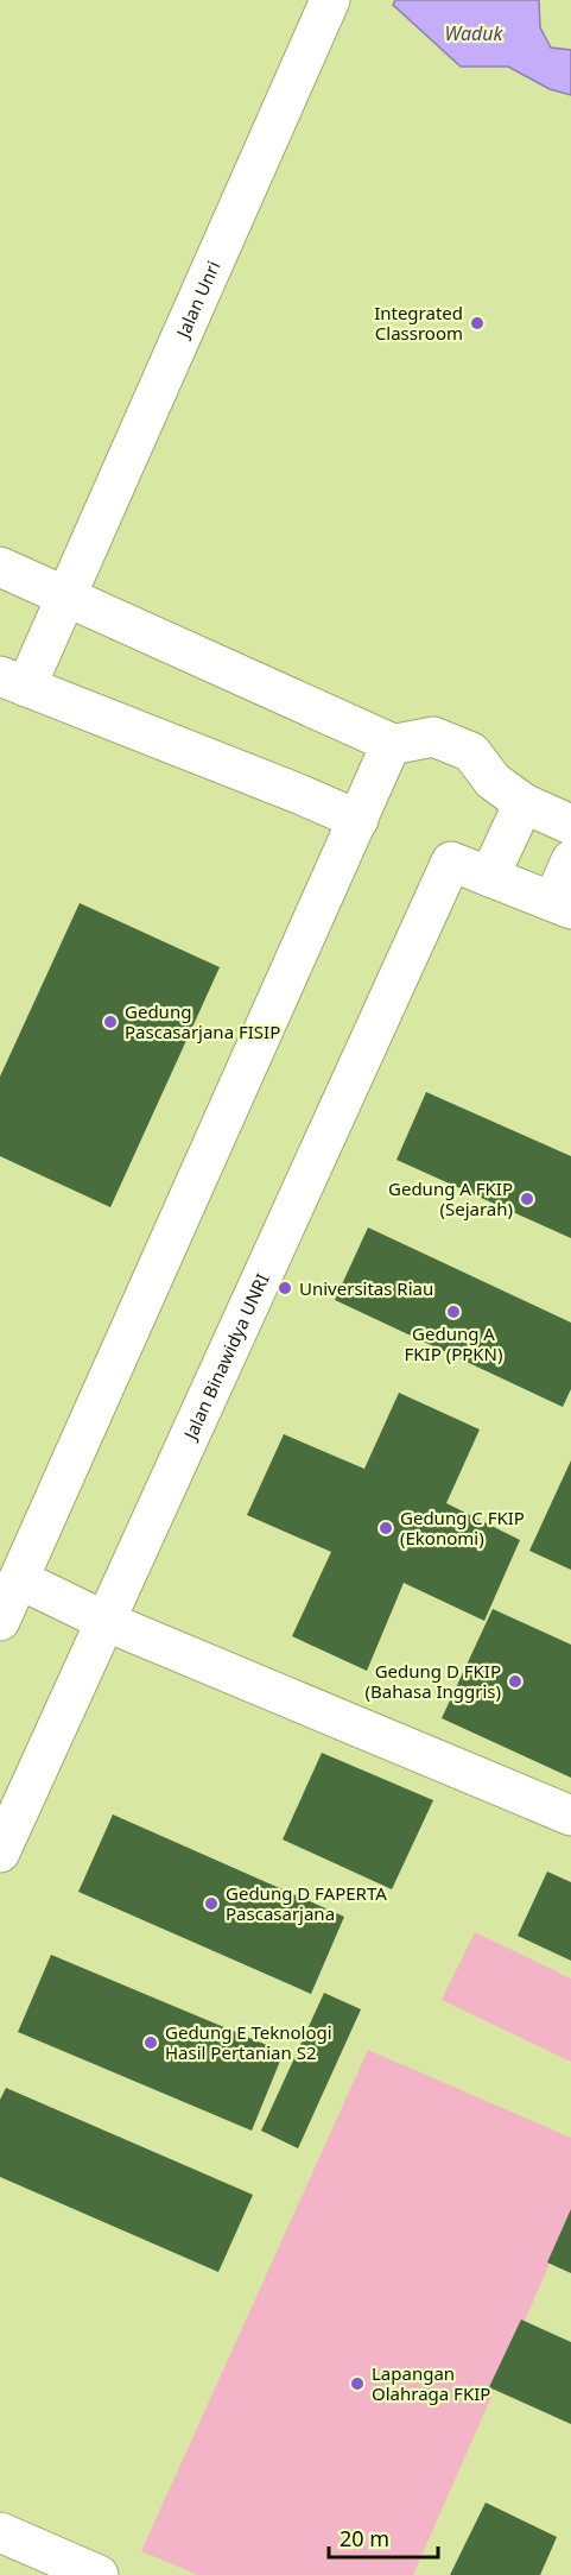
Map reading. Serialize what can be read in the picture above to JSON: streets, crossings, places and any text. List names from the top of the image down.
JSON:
{
  "streets": {
    "lane": ["Jalan Unri", "Jalan Binawidya UNRI"]
  },
  "water": ["Waduk"],
  "places": [
    "Integrated Classroom",
    "Gedung Pascasarjana FISIP",
    "Gedung A FKIP (Sejarah)",
    "Universitas Riau",
    "Gedung A FKIP (PPKN)",
    "Gedung C FKIP (Ekonomi)",
    "Gedung D FKIP (Bahasa Inggris)",
    "Gedung D FAPERTA Pascasarjana",
    "Gedung E Teknologi Hasil Pertanian S2",
    "Lapangan Olahraga FKIP"
  ],
  "scale_bar": "20 m"
}
